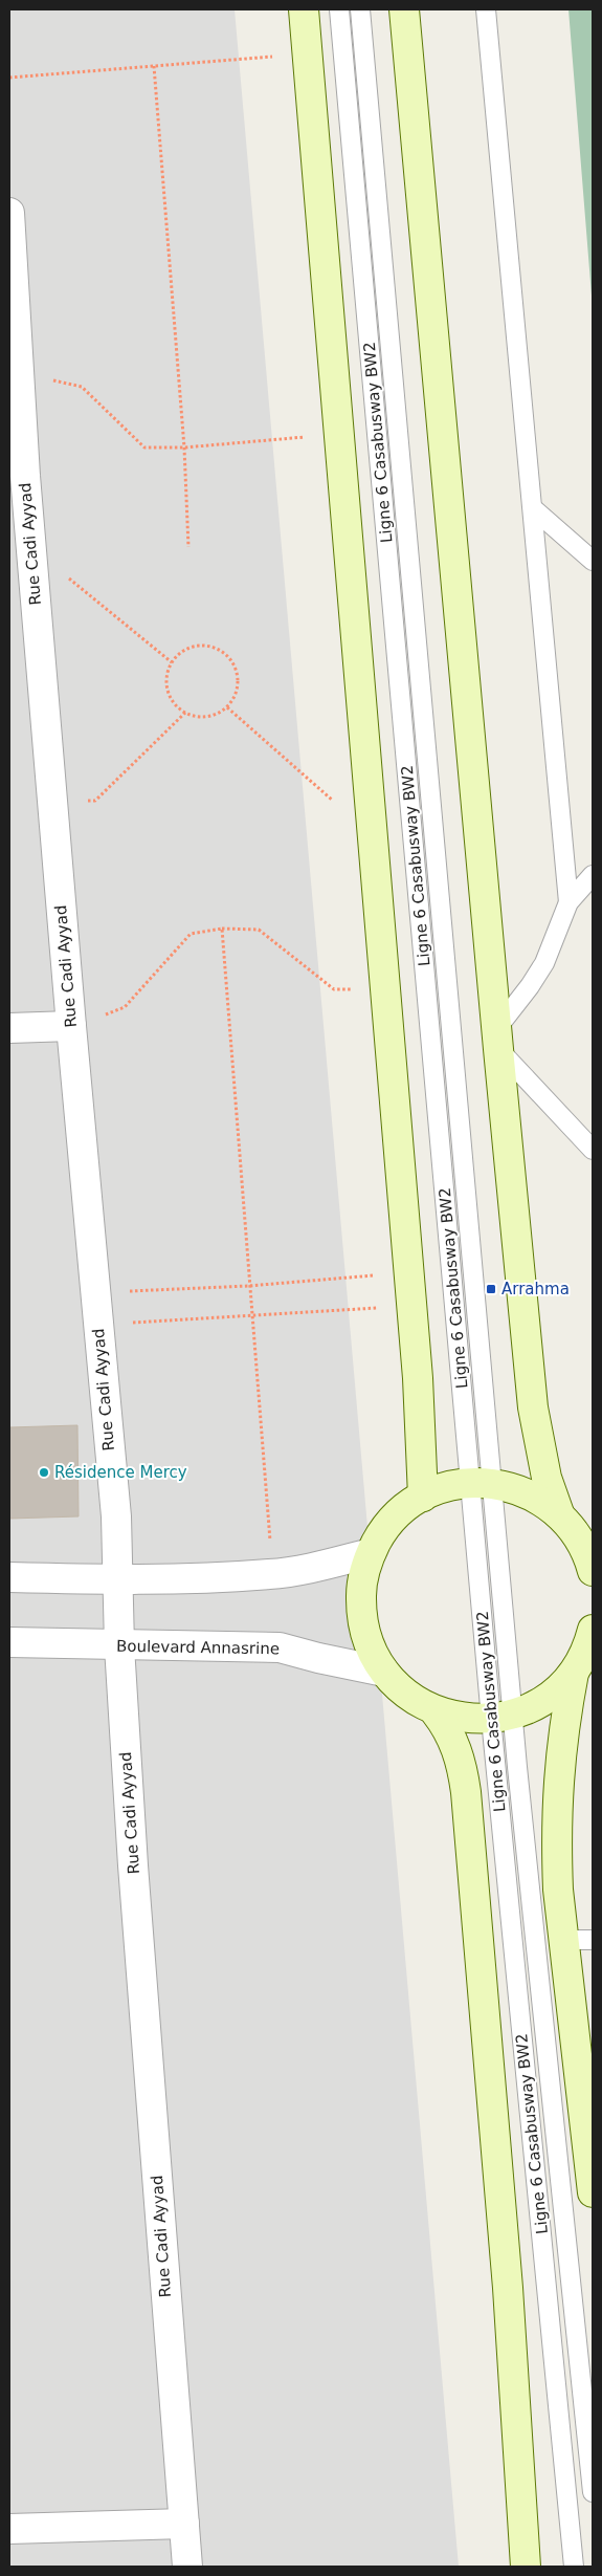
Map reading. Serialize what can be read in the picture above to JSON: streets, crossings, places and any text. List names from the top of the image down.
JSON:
{
  "streets": {
    "street": ["Rue Cadi Ayyad", "Boulevard Annasrine"],
    "lane": ["Ligne 6 Casabusway BW2"]
  },
  "crossings": [
    ["Rue Cadi Ayyad", "Boulevard Annasrine"]
  ],
  "places": {
    "transit": ["Arrahma"],
    "other": ["Résidence Mercy"]
  }
}
